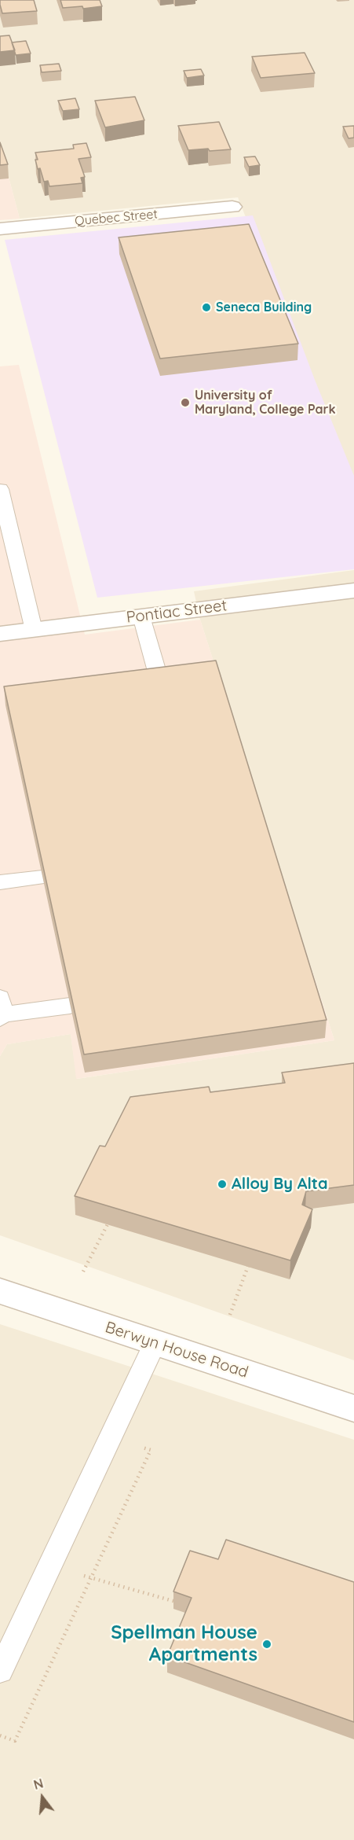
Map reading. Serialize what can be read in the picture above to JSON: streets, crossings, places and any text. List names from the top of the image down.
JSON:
{
  "streets": {
    "street": ["Quebec Street", "Pontiac Street", "Berwyn House Road"]
  },
  "places": [
    "Seneca Building",
    "University of Maryland, College Park",
    "Alloy By Alta",
    "Spellman House Apartments"
  ],
  "north": "top"
}
